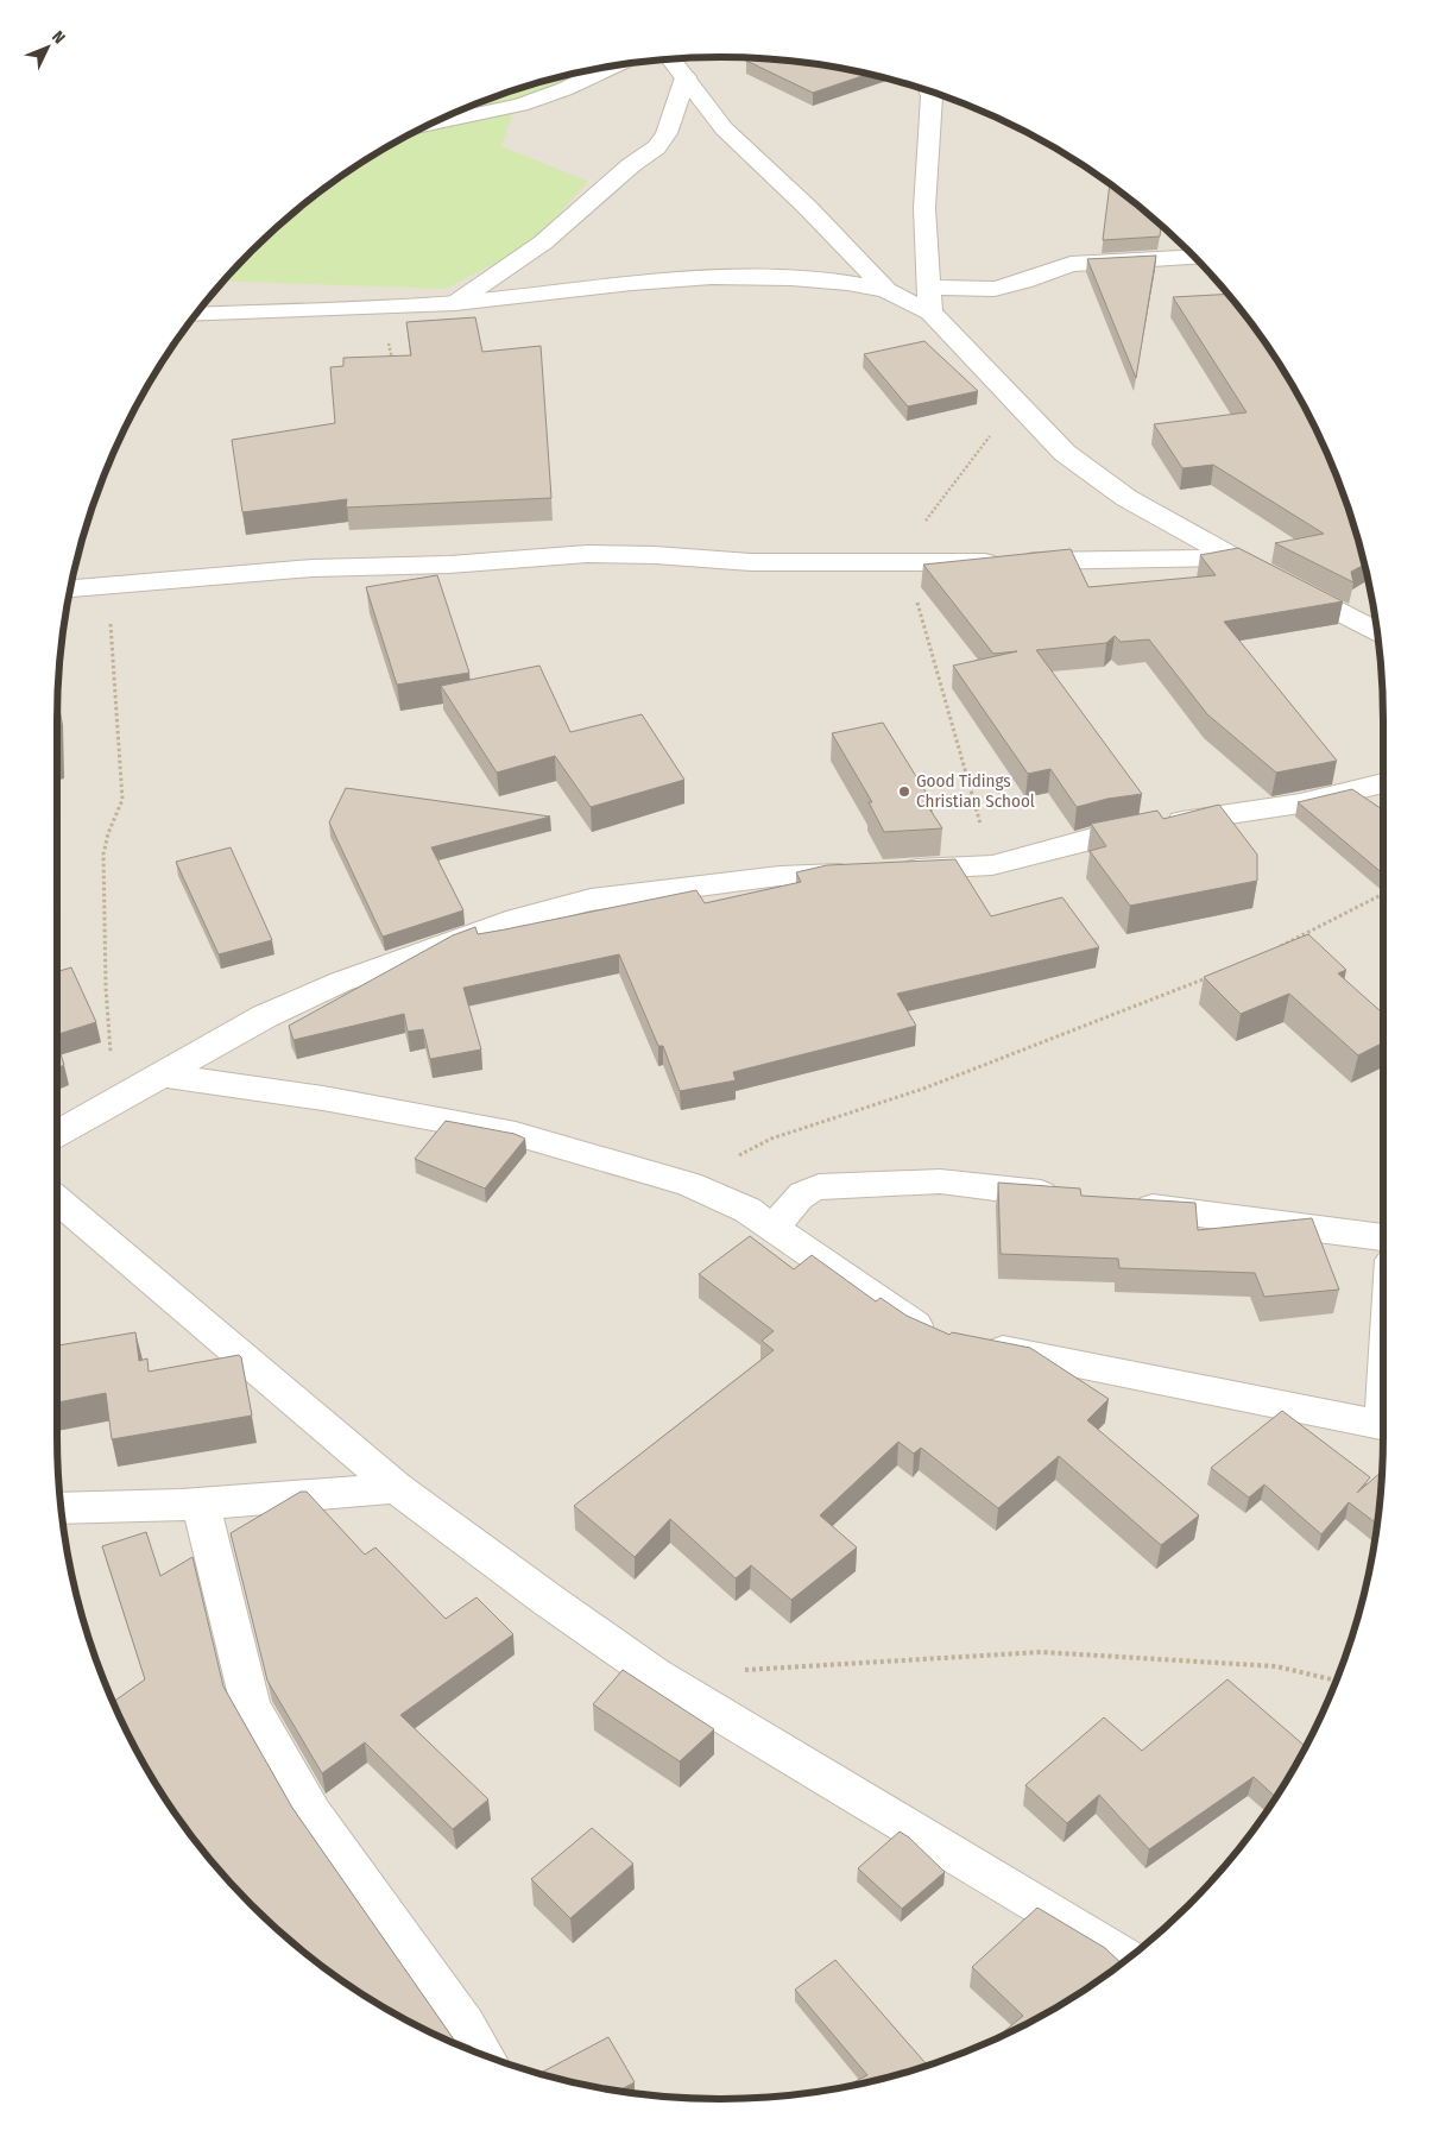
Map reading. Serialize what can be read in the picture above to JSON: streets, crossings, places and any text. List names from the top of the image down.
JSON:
{
  "places": ["Good Tidings Christian School"],
  "north": "top right"
}
